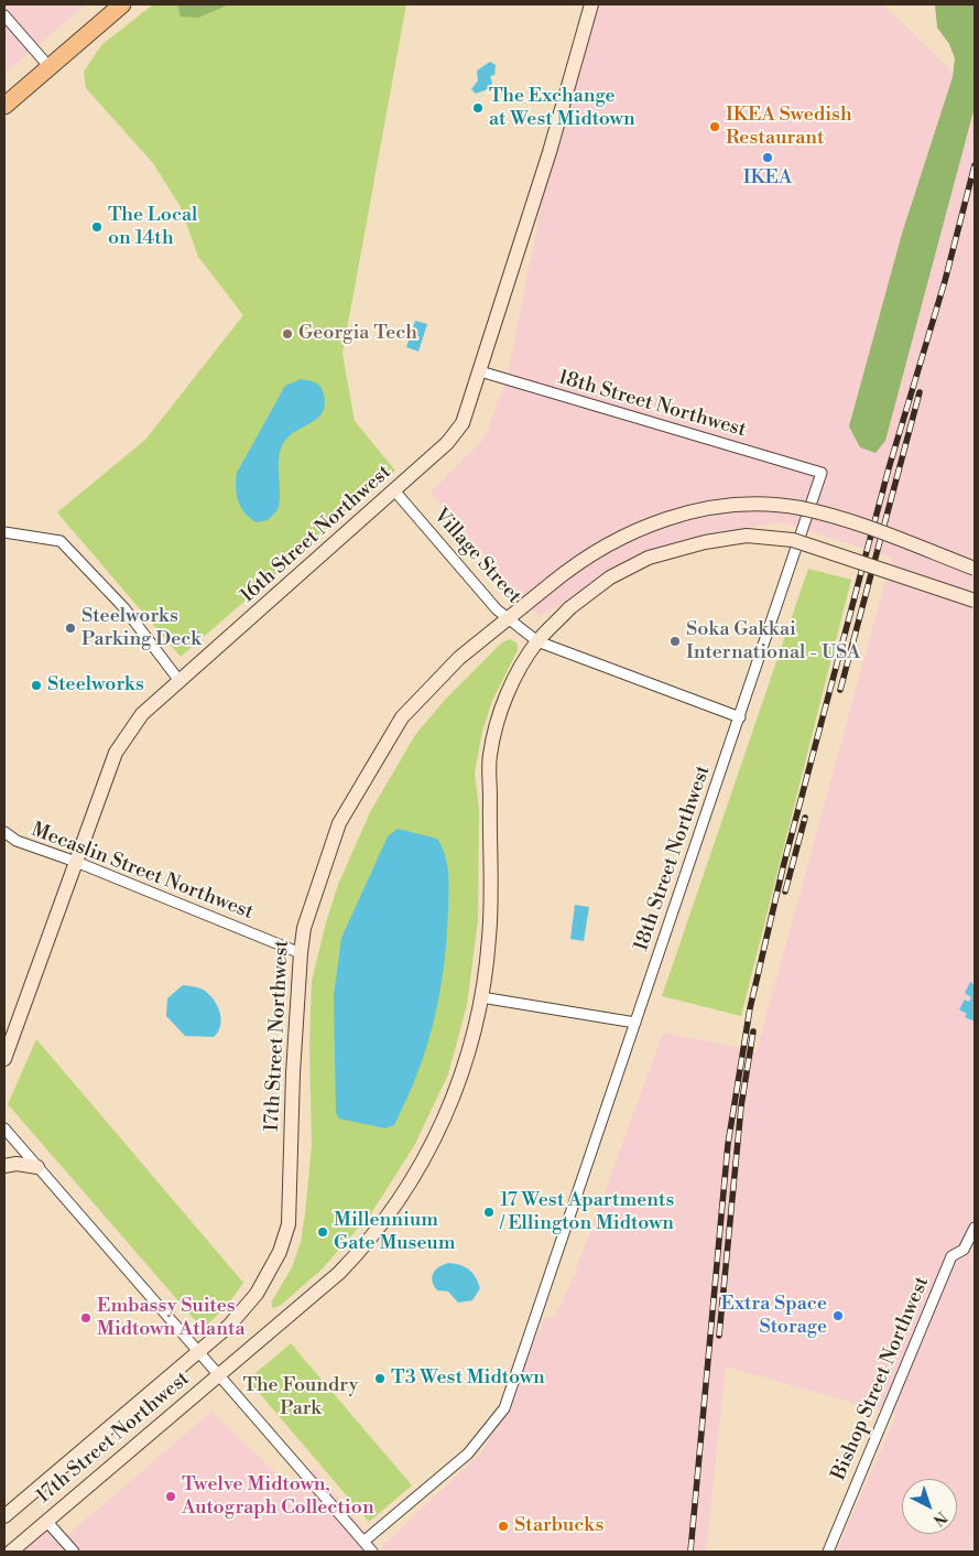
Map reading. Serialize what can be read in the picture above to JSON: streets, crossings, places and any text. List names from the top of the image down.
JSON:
{
  "streets": {
    "main road": ["16th Street Northwest", "17th Street Northwest"],
    "street": [
      "18th Street Northwest",
      "Village Street",
      "Mecaslin Street Northwest",
      "Bishop Street Northwest"
    ]
  },
  "crossings": [
    ["18th Street Northwest", "16th Street Northwest"],
    ["18th Street Northwest", "Village Street"],
    ["16th Street Northwest", "Village Street"],
    ["16th Street Northwest", "Mecaslin Street Northwest"],
    ["Village Street", "17th Street Northwest"],
    ["Mecaslin Street Northwest", "17th Street Northwest"]
  ],
  "parks": ["The Foundry Park"],
  "places": [
    "The Exchange at West Midtown",
    "IKEA Swedish Restaurant",
    "IKEA",
    "The Local on 14th",
    "Georgia Tech",
    "Steelworks Parking Deck",
    "Soka Gakkai International - USA",
    "Steelworks",
    "17 West Apartments / Ellington Midtown",
    "Millennium Gate Museum",
    "Extra Space Storage",
    "Embassy Suites Midtown Atlanta",
    "T3 West Midtown",
    "Twelve Midtown, Autograph Collection",
    "Starbucks"
  ],
  "north": "bottom right"
}
